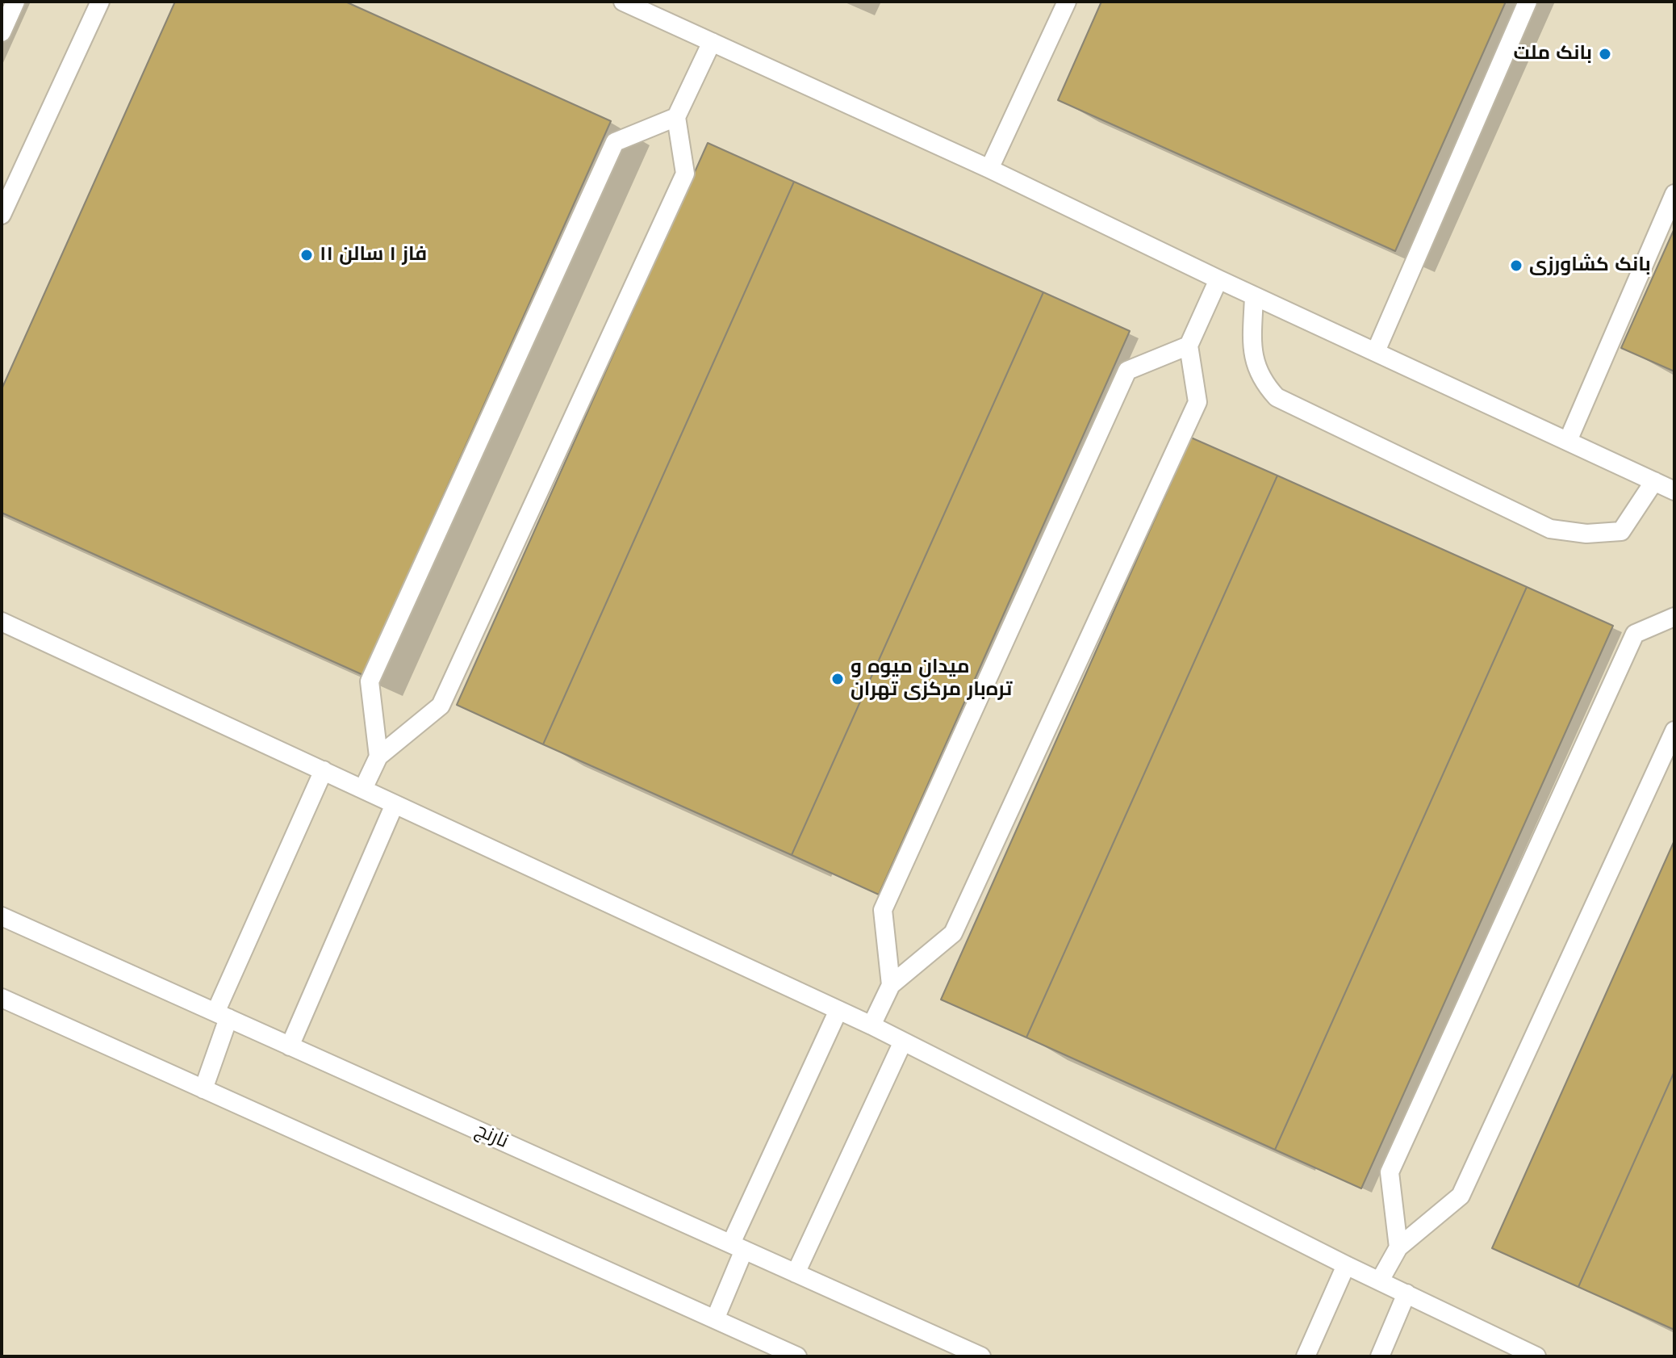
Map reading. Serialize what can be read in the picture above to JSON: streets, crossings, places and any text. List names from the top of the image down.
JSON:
{
  "streets": {
    "lane": ["نارنج"]
  },
  "places": [
    "بانک ملت",
    "فاز ۱ سالن ۱۱",
    "بانک کشاورزی",
    "میدان میوه و تره‌بار مرکزی تهران"
  ]
}
